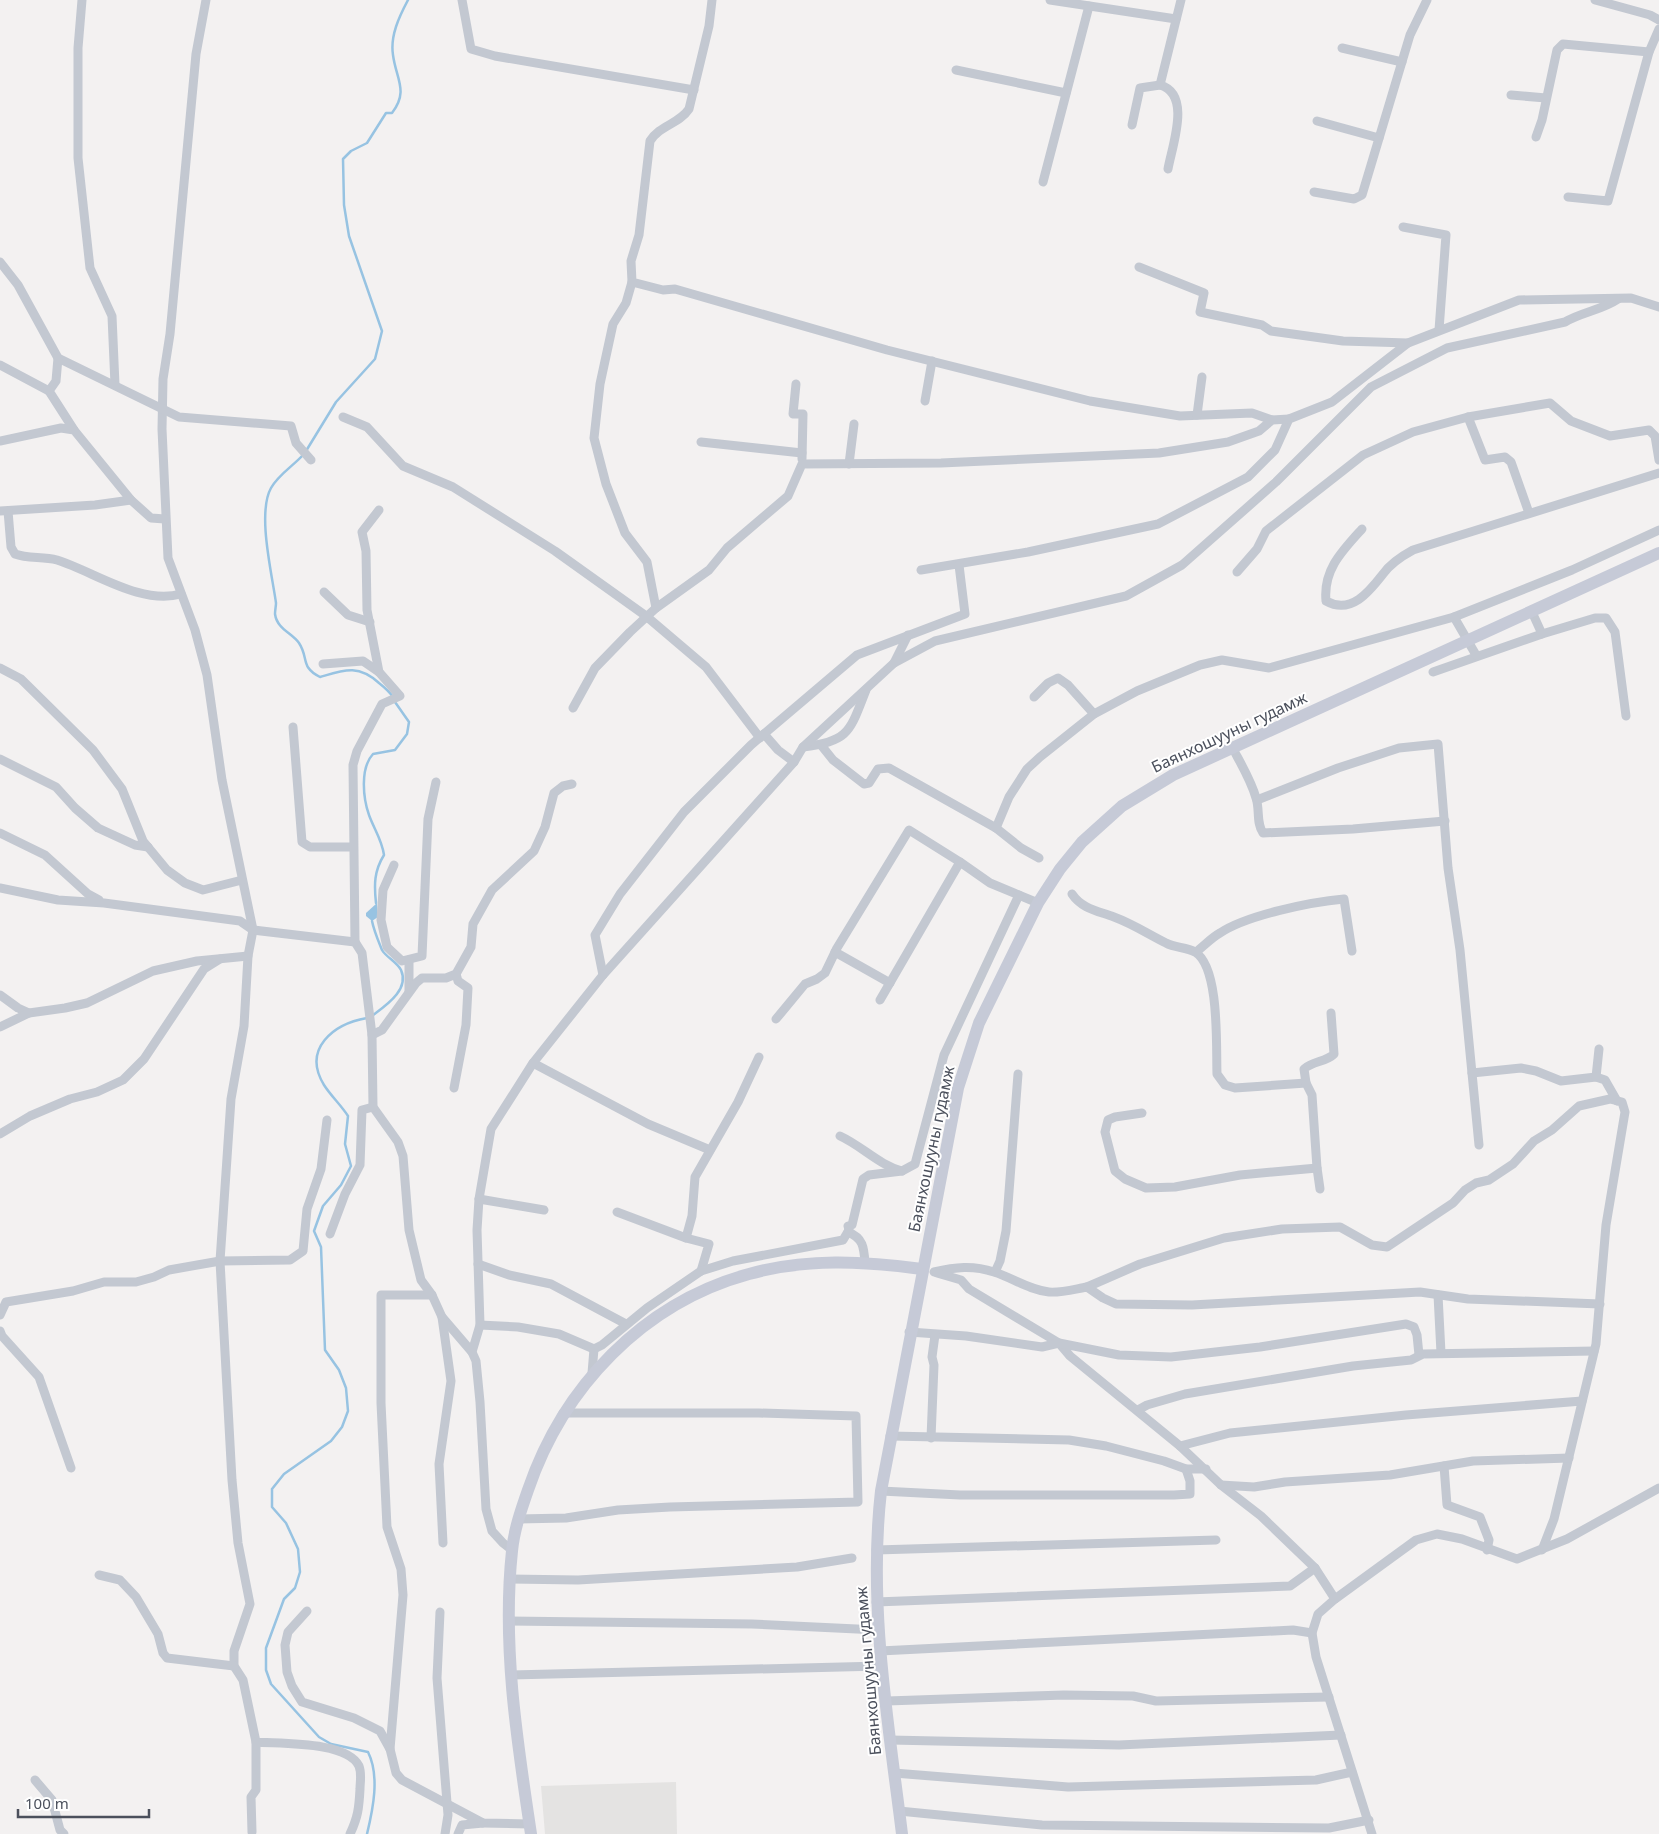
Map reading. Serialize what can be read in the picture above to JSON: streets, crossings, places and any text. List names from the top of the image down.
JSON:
{
  "streets": {
    "main road": ["Баянхошууны гудамж"]
  },
  "scale_bar": "100 m"
}
